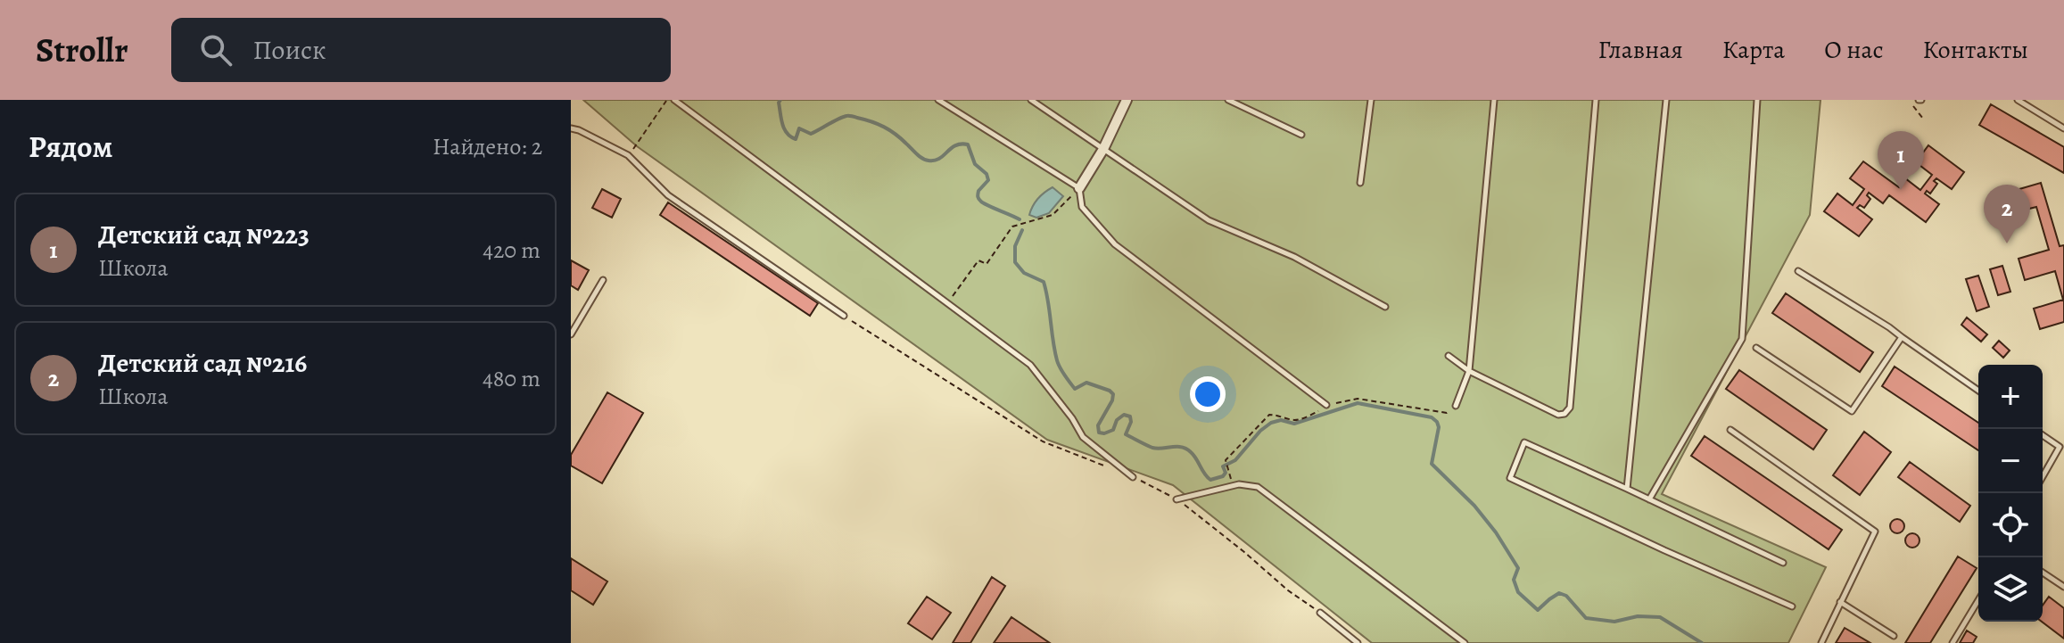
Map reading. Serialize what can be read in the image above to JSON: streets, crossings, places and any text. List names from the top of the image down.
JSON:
{
  "page": {
    "header": "Strollr",
    "search": "Поиск",
    "nav": [
      "Главная",
      "Карта",
      "О нас",
      "Контакты"
    ],
    "heading": ["Рядом", "Найдено: 2"],
    "pins": ["1", "2"],
    "list": [
      {
        "mark": "1",
        "name": "Детский сад №223",
        "note": "Школа",
        "value": "420 m"
      },
      {
        "mark": "2",
        "name": "Детский сад №216",
        "note": "Школа",
        "value": "480 m"
      }
    ],
    "map_buttons": ["+", "−"]
  }
}
